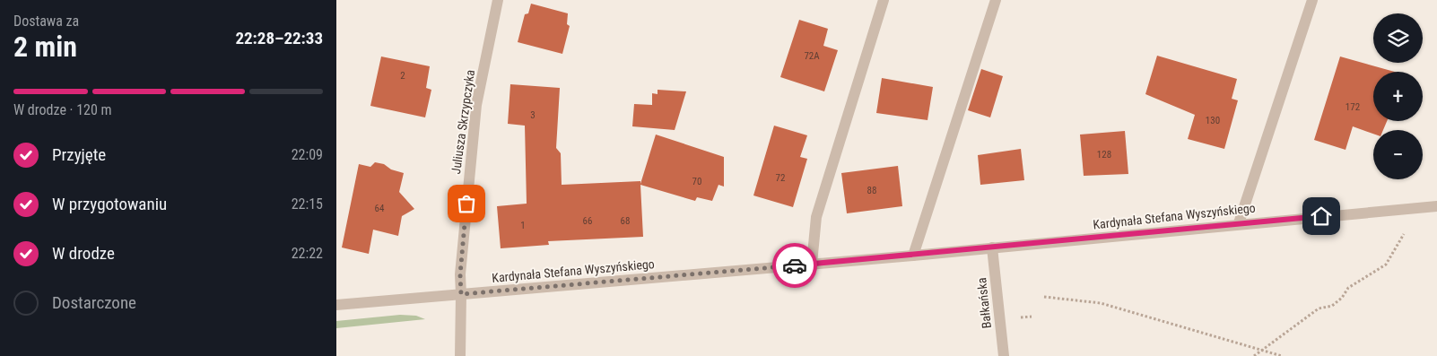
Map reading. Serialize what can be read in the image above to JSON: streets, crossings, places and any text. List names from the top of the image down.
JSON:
{
  "streets": {
    "street": ["Juliusza Skrzypczyka", "Kardynała Stefana Wyszyńskiego", "Bałkańska"]
  },
  "crossings": [
    ["Juliusza Skrzypczyka", "Kardynała Stefana Wyszyńskiego"],
    ["Kardynała Stefana Wyszyńskiego", "Bałkańska"]
  ],
  "house_numbers": [
    "72A",
    "2",
    "172",
    "3",
    "130",
    "128",
    "72",
    "70",
    "88",
    "64",
    "66",
    "68",
    "1"
  ],
  "page": {
    "heading": ["2 min", "Dostawa za", "22:28–22:33"],
    "map_buttons": ["+", "−"],
    "bar": "W drodze · 120 m",
    "list": [
      ["Przyjęte", "22:09"],
      ["W przygotowaniu", "22:15"],
      ["W drodze", "22:22"],
      "Dostarczone"
    ]
  }
}
